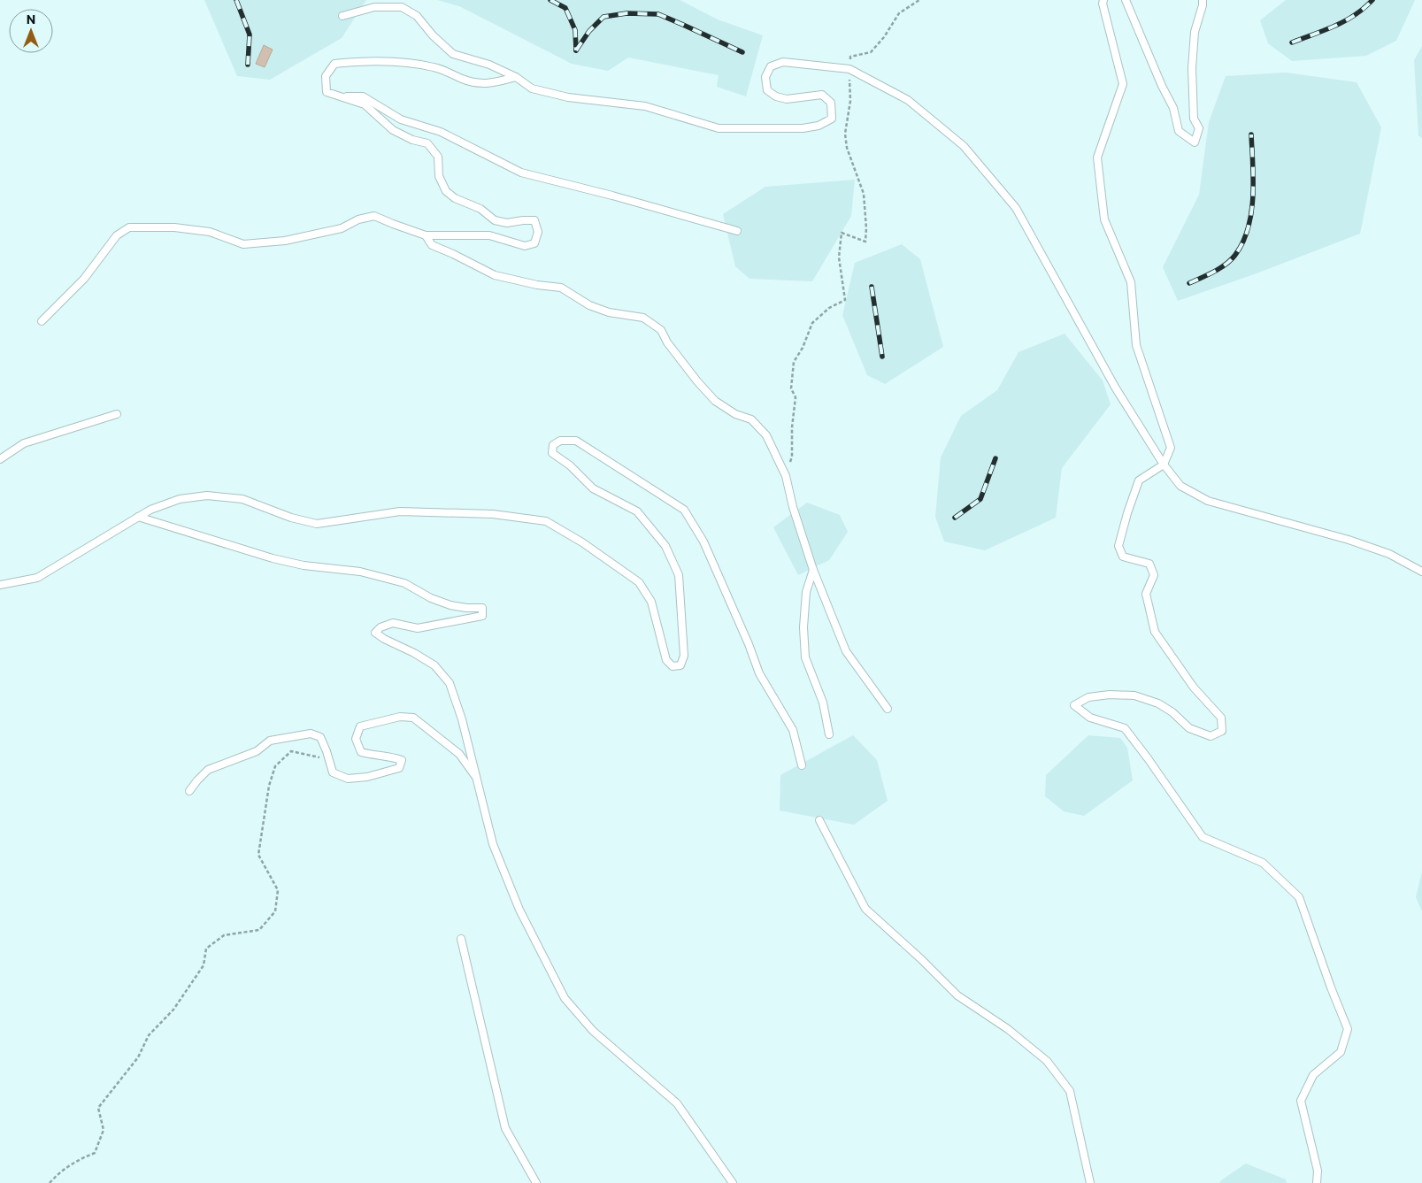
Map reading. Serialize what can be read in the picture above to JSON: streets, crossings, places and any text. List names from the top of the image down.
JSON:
{
  "north": "top"
}
